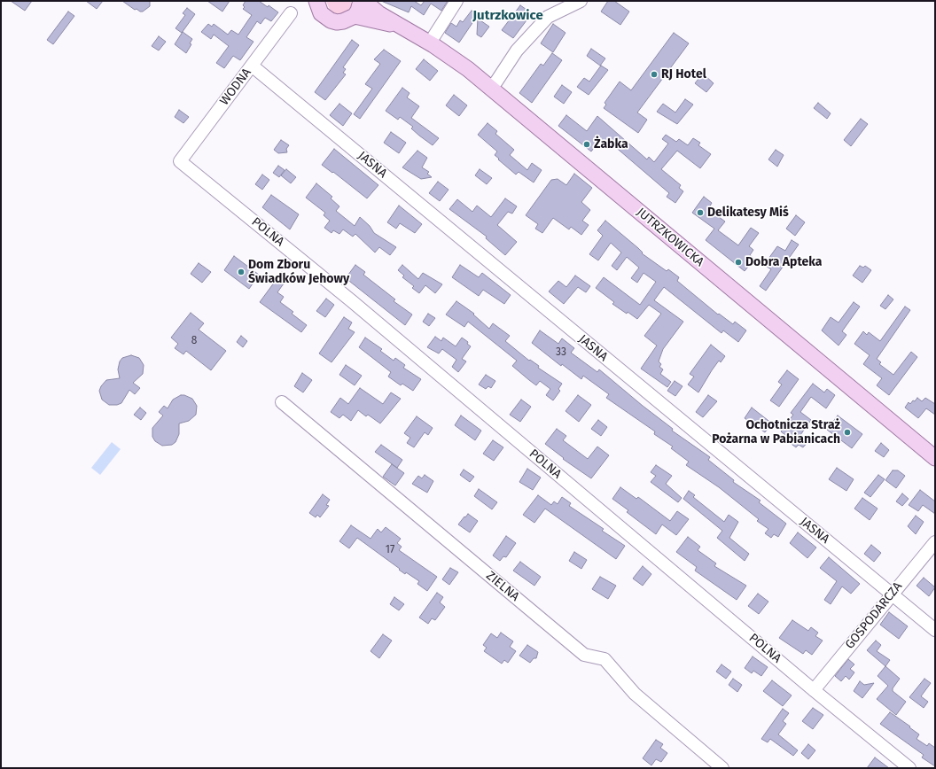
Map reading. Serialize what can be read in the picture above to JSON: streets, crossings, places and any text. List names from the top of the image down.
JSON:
{
  "streets": {
    "main road": ["JUTRZKOWICKA"],
    "street": [
      "WODNA",
      "JASNA",
      "POLNA",
      "ZIELNA",
      "GOSPODARCZA"
    ]
  },
  "crossings": [
    ["WODNA", "JASNA"],
    ["WODNA", "POLNA"],
    ["JASNA", "GOSPODARCZA"],
    ["POLNA", "GOSPODARCZA"]
  ],
  "districts": ["Jutrzkowice"],
  "places": [
    "RJ Hotel",
    "Żabka",
    "Delikatesy Miś",
    "Dobra Apteka",
    "Dom Zboru Świadków Jehowy",
    "Ochotnicza Straż Pożarna w Pabianicach"
  ],
  "house_numbers": ["8", "33", "17"]
}
